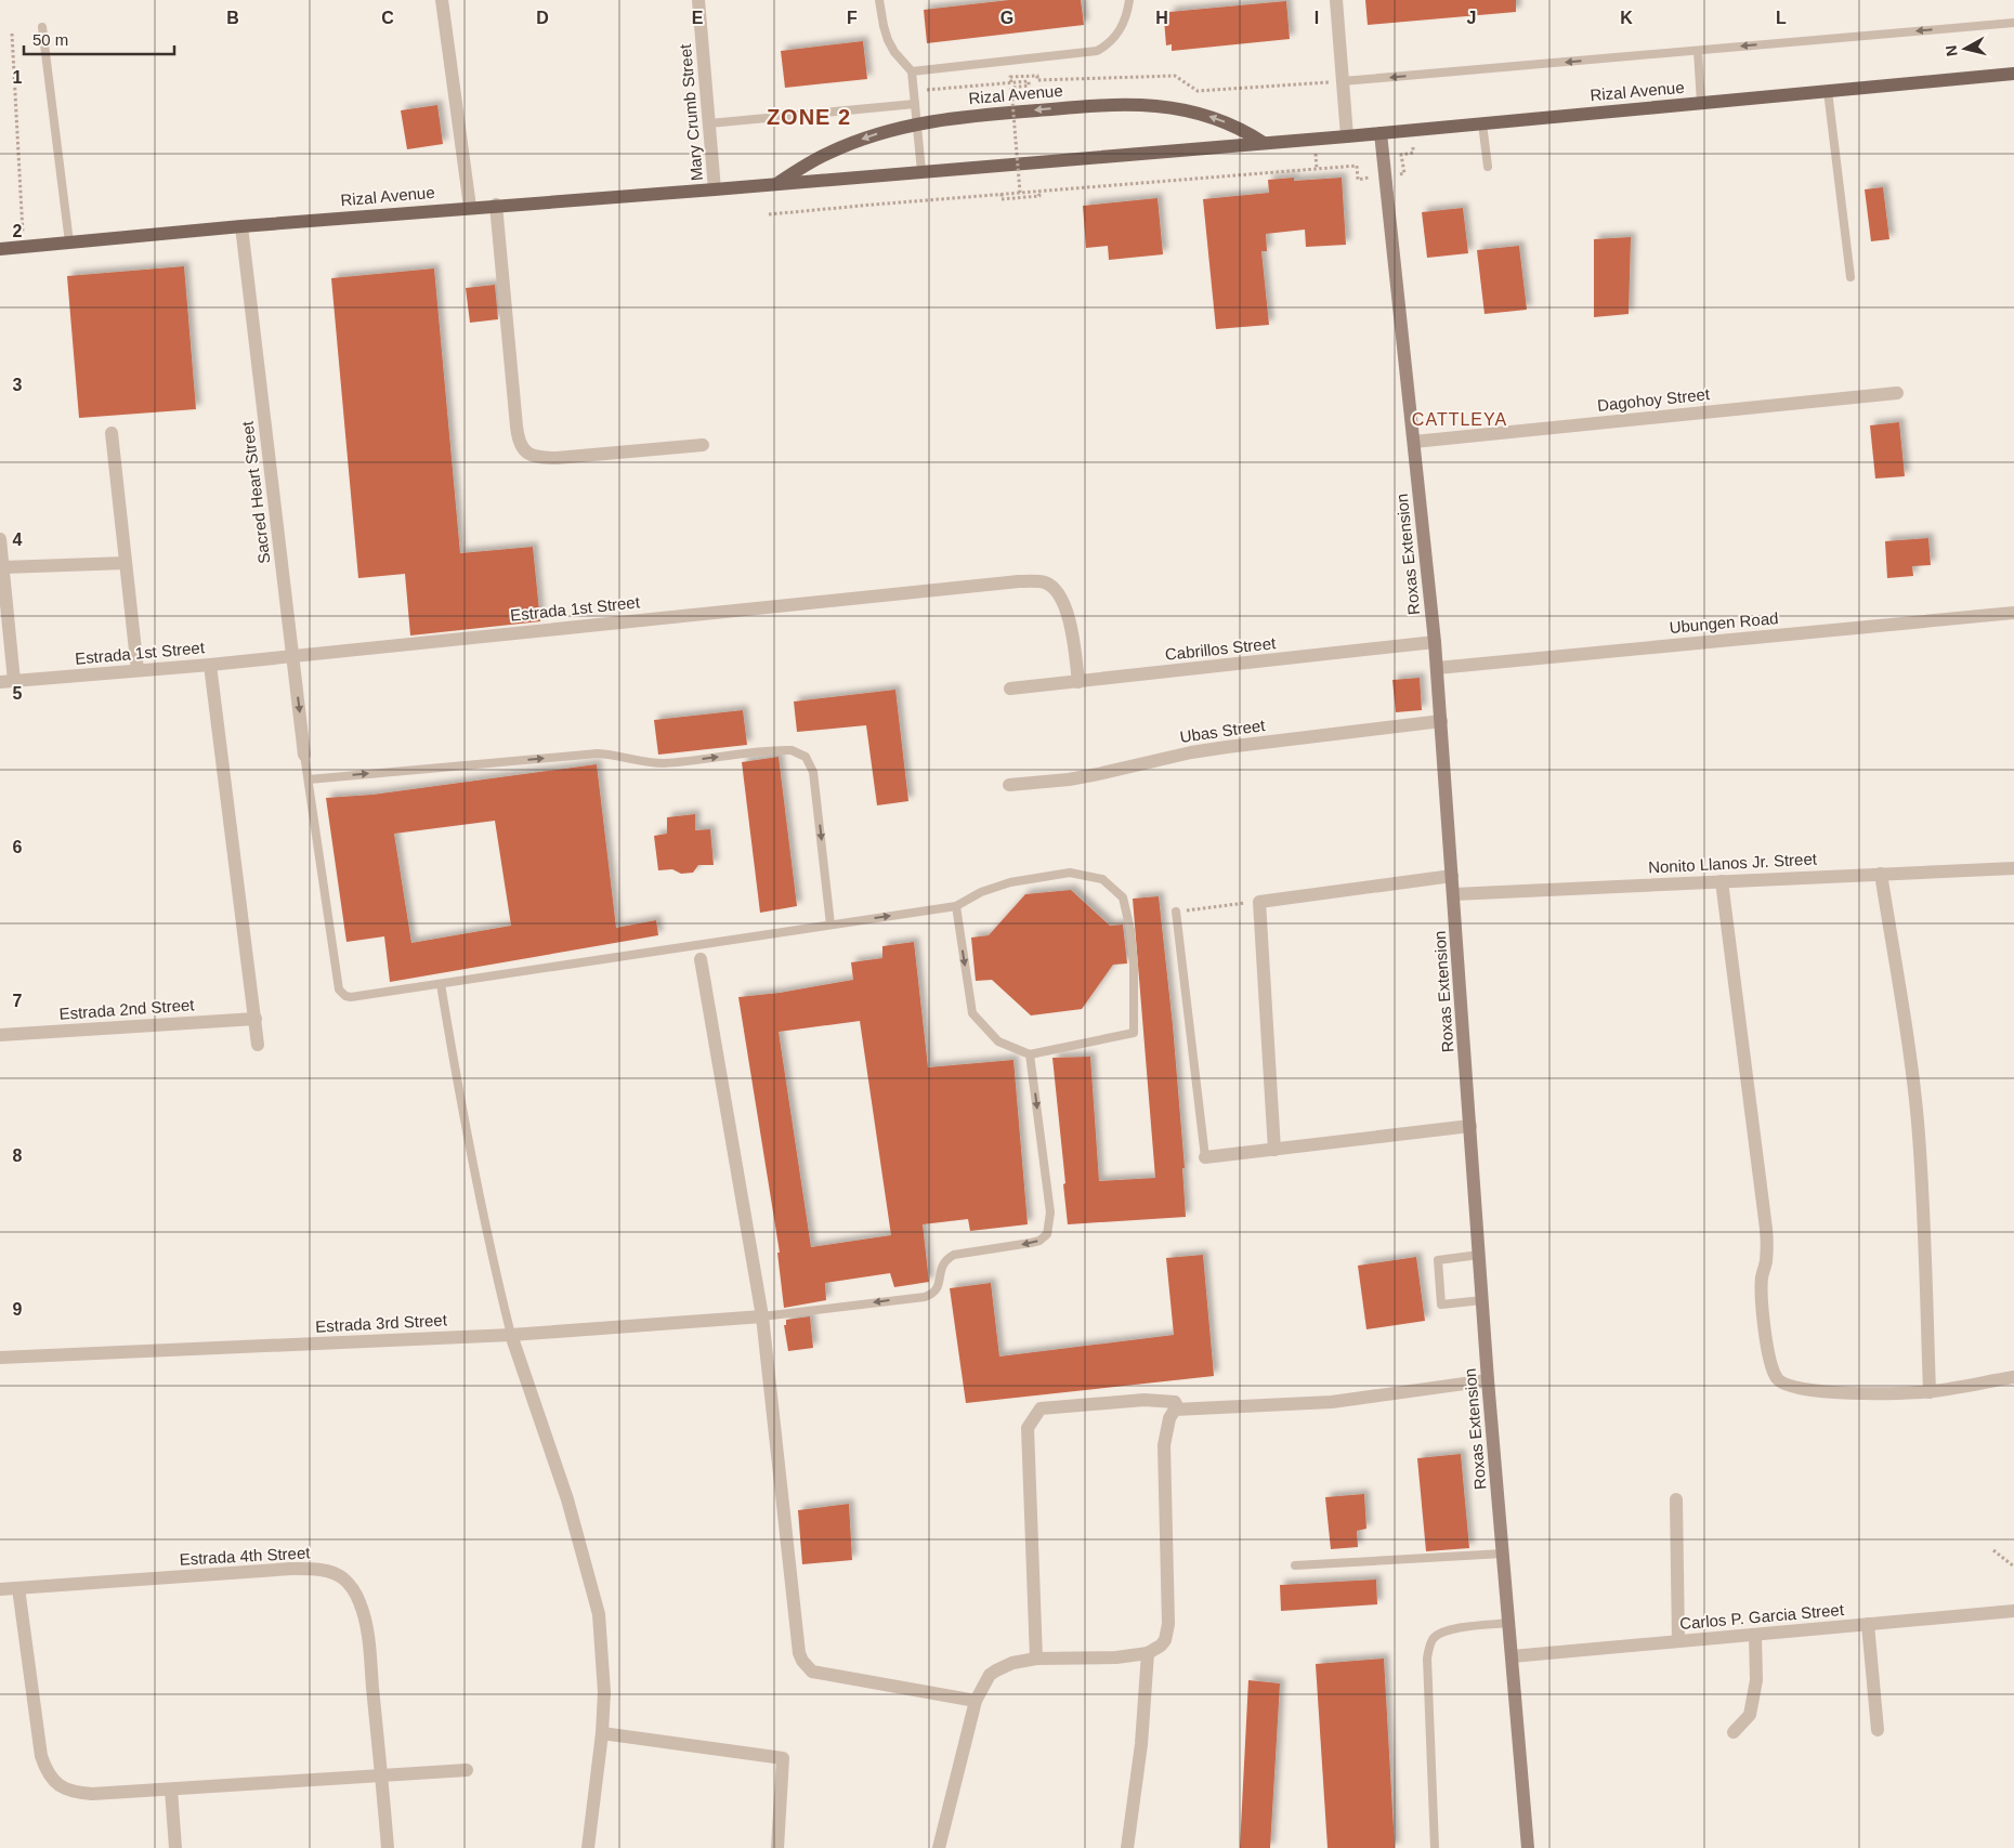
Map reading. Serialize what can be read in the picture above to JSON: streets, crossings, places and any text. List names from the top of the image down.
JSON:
{
  "streets": {
    "main road": ["Rizal Avenue", "Roxas Extension"],
    "street": [
      "Mary Crumb Street",
      "Dagohoy Street",
      "Sacred Heart Street",
      "Estrada 1st Street",
      "Ubungen Road",
      "Cabrillos Street",
      "Ubas Street",
      "Nonito Llanos Jr. Street",
      "Estrada 2nd Street",
      "Estrada 3rd Street",
      "Estrada 4th Street",
      "Carlos P. Garcia Street"
    ]
  },
  "crossings": [
    ["Rizal Avenue", "Mary Crumb Street"],
    ["Rizal Avenue", "Sacred Heart Street"],
    ["Rizal Avenue", "Roxas Extension"],
    ["Dagohoy Street", "Roxas Extension"],
    ["Sacred Heart Street", "Estrada 1st Street"],
    ["Roxas Extension", "Ubungen Road"],
    ["Roxas Extension", "Cabrillos Street"],
    ["Roxas Extension", "Ubas Street"],
    ["Roxas Extension", "Nonito Llanos Jr. Street"],
    ["Roxas Extension", "Carlos P. Garcia Street"],
    ["Estrada 1st Street", "Cabrillos Street"]
  ],
  "districts": ["ZONE 2", "CATTLEYA"],
  "scale_bar": "50 m",
  "north": "left",
  "grid": {
    "columns": [
      "B",
      "C",
      "D",
      "E",
      "F",
      "G",
      "H",
      "I",
      "J",
      "K",
      "L"
    ],
    "rows": [
      "1",
      "2",
      "3",
      "4",
      "5",
      "6",
      "7",
      "8",
      "9"
    ]
  }
}
